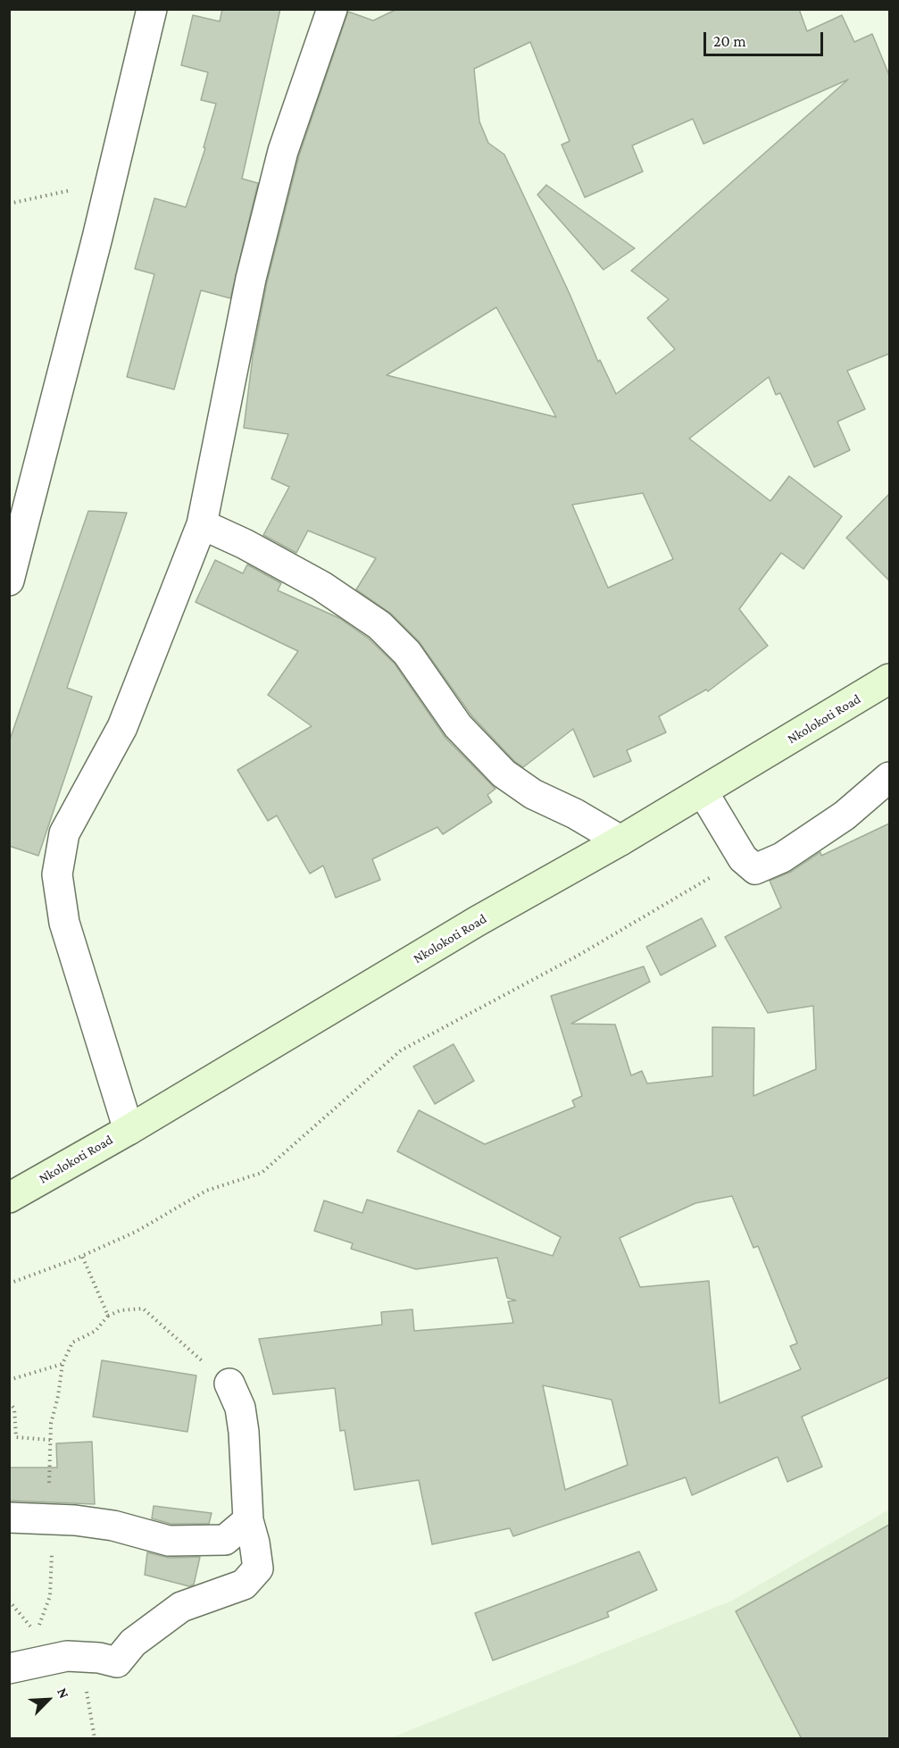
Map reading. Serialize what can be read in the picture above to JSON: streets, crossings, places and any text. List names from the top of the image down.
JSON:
{
  "streets": {
    "main road": ["Nkolokoti Road"]
  },
  "scale_bar": "20 m",
  "north": "top right"
}
